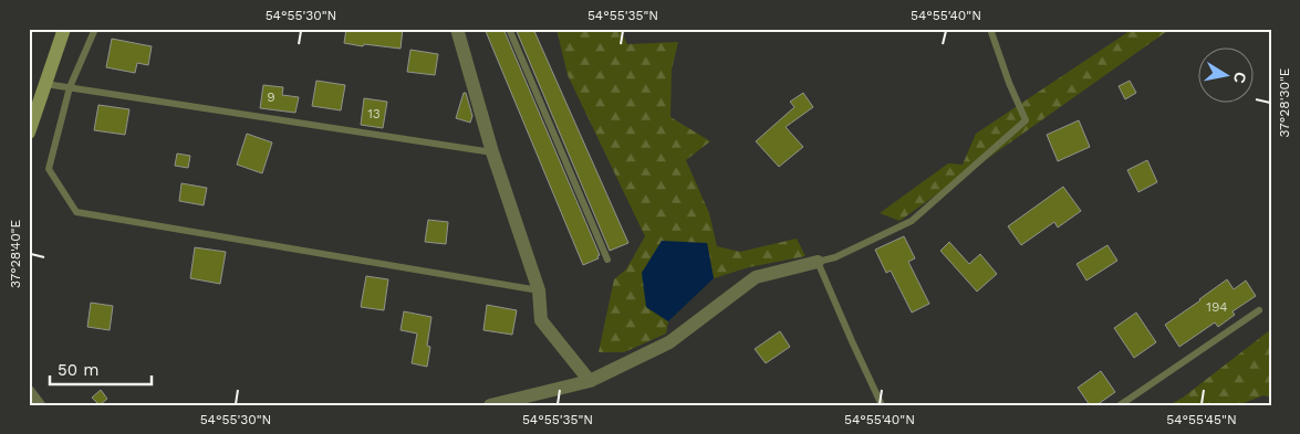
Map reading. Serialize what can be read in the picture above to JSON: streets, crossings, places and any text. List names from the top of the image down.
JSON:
{
  "house_numbers": ["9", "13", "194"],
  "scale_bar": "50 m",
  "north": "right",
  "coordinates": [
    "54°55'30\"N",
    "54°55'35\"N",
    "54°55'40\"N",
    "37°28'30\"E",
    "37°28'40\"E",
    "54°55'45\"N"
  ]
}
